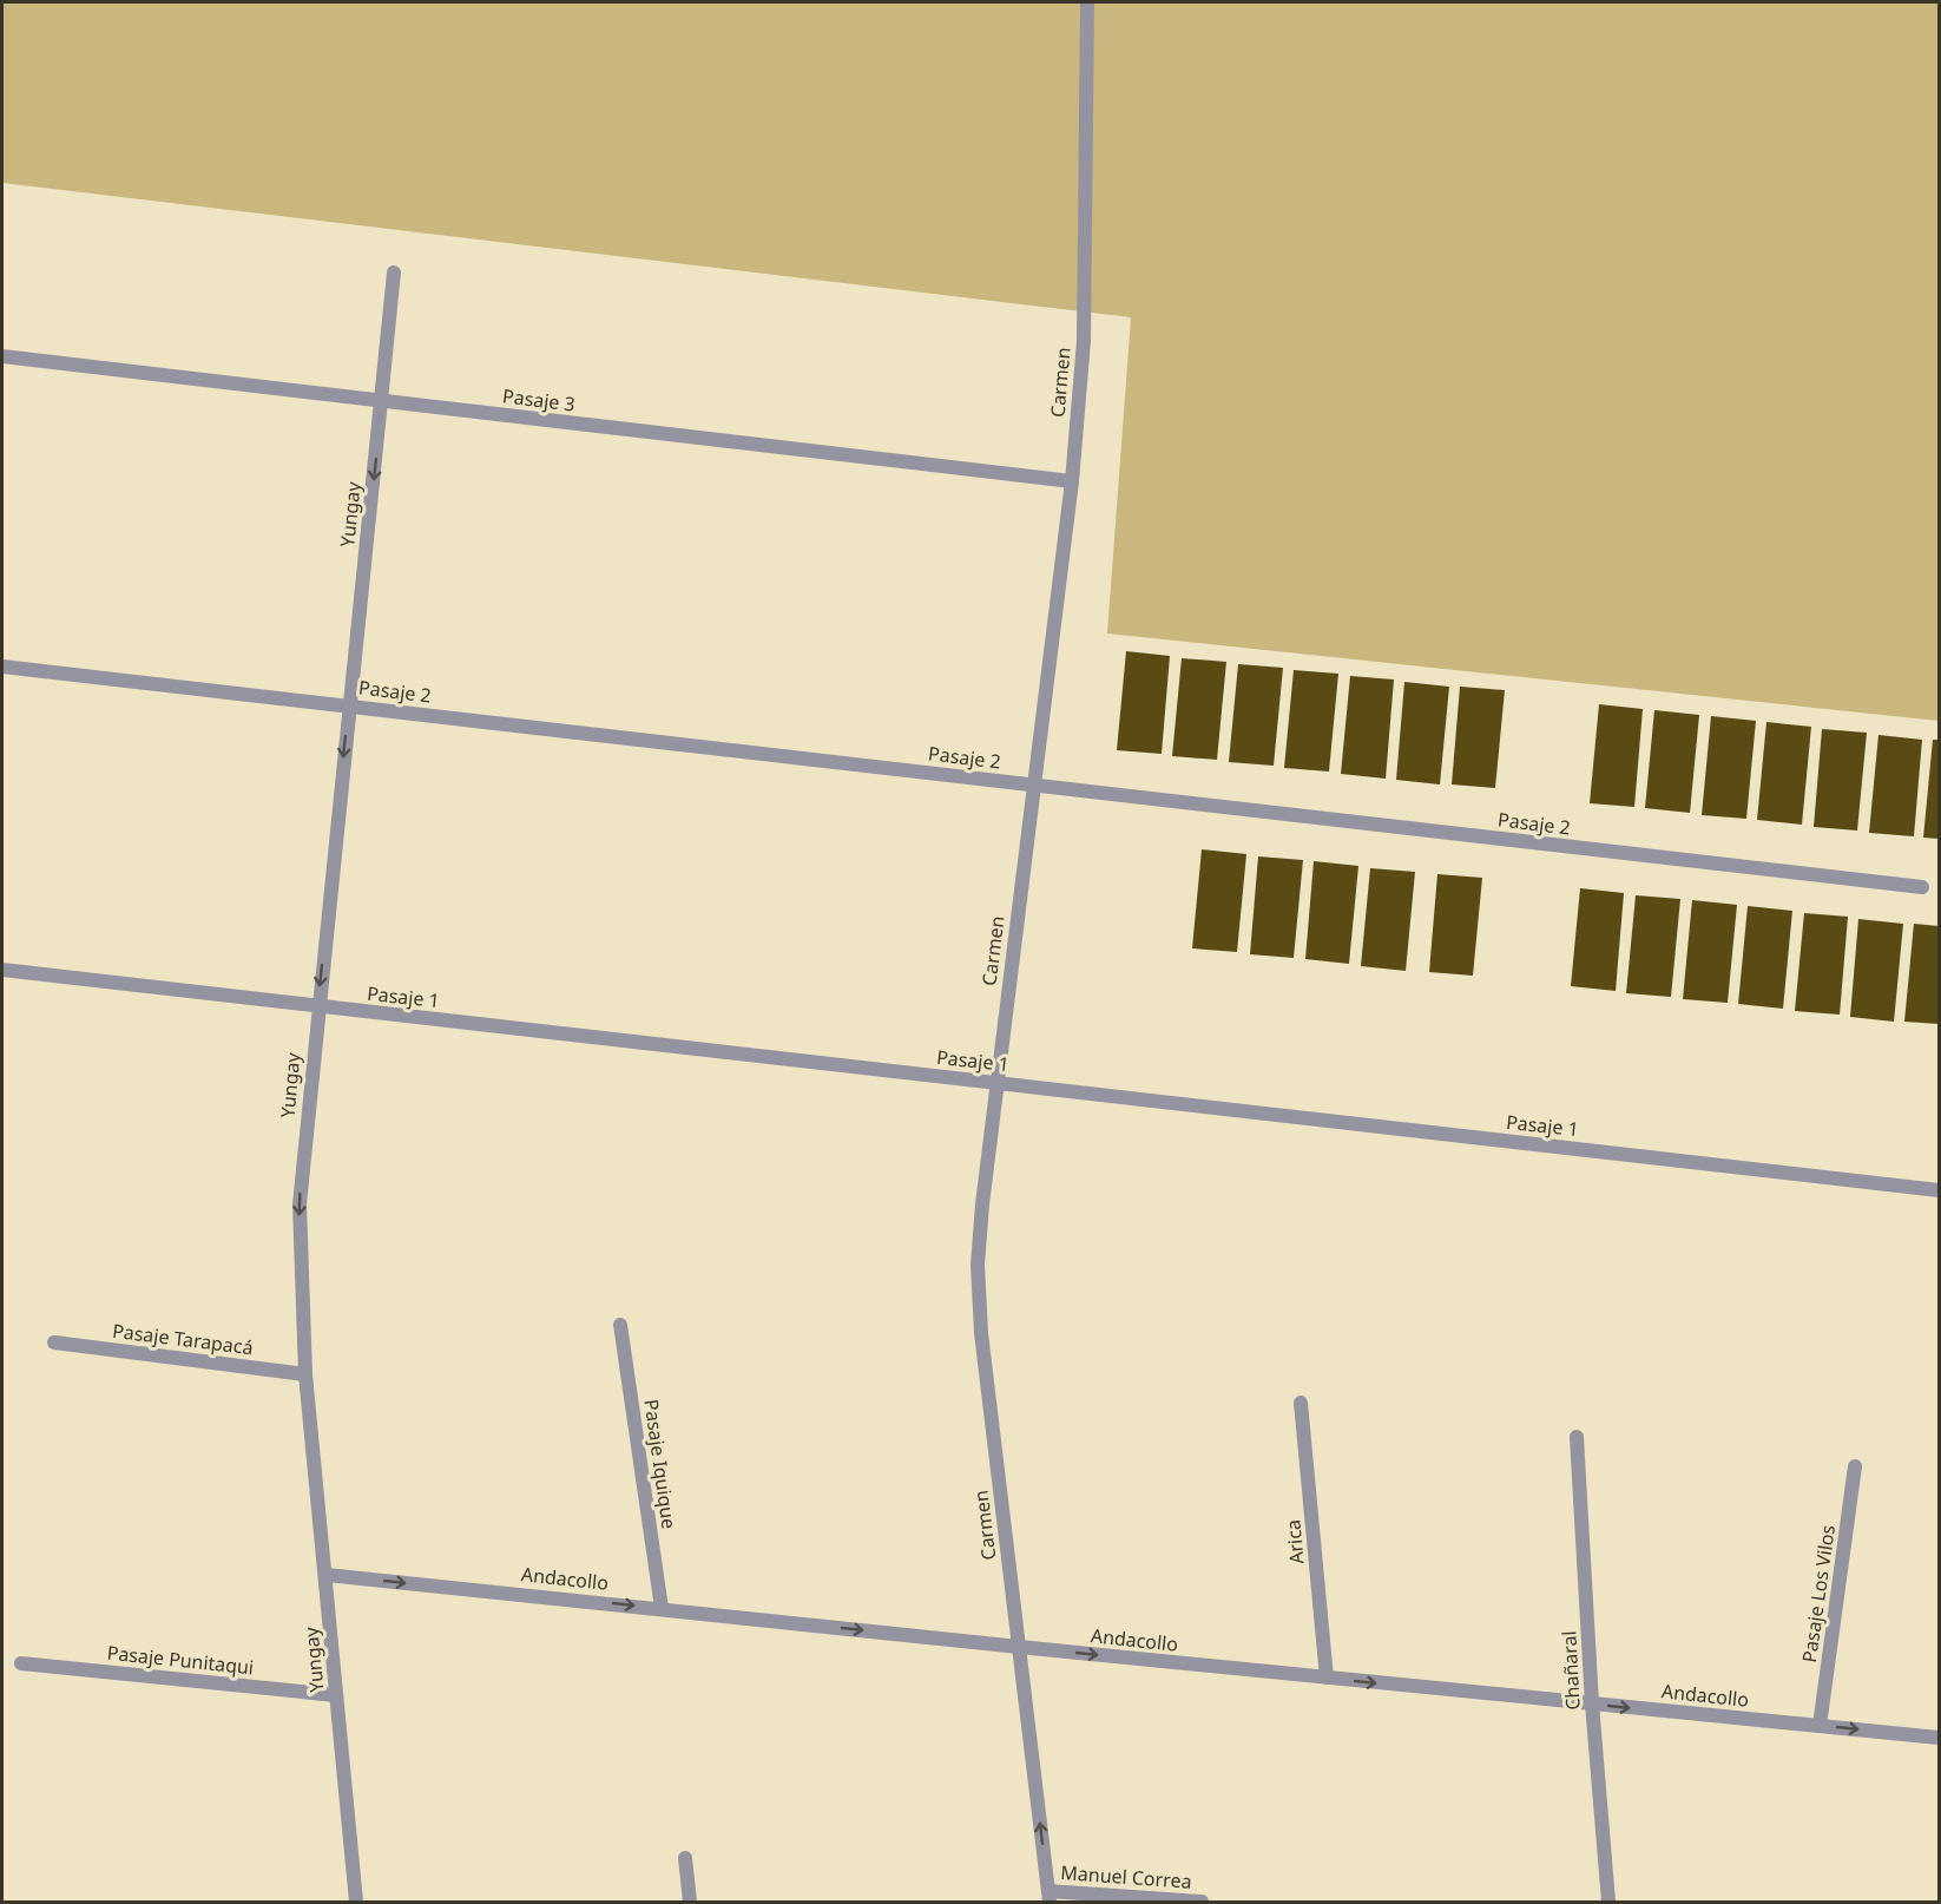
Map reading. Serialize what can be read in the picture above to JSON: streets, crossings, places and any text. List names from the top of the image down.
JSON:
{
  "streets": {
    "street": [
      "Carmen",
      "Pasaje 3",
      "Yungay",
      "Pasaje 2",
      "Pasaje 1",
      "Pasaje Tarapacá",
      "Pasaje Iquique",
      "Arica",
      "Andacollo",
      "Pasaje Los Vilos",
      "Pasaje Punitaqui",
      "Chañaral",
      "Manuel Correa"
    ]
  },
  "crossings": [
    ["Carmen", "Pasaje 3"],
    ["Carmen", "Pasaje 2"],
    ["Carmen", "Pasaje 1"],
    ["Carmen", "Andacollo"],
    ["Carmen", "Manuel Correa"],
    ["Pasaje 3", "Yungay"],
    ["Yungay", "Pasaje 2"],
    ["Yungay", "Pasaje 1"],
    ["Yungay", "Pasaje Tarapacá"],
    ["Yungay", "Andacollo"],
    ["Yungay", "Pasaje Punitaqui"],
    ["Pasaje Iquique", "Andacollo"],
    ["Arica", "Andacollo"],
    ["Andacollo", "Pasaje Los Vilos"],
    ["Andacollo", "Chañaral"]
  ],
  "one_way": ["Yungay", "Andacollo"]
}
